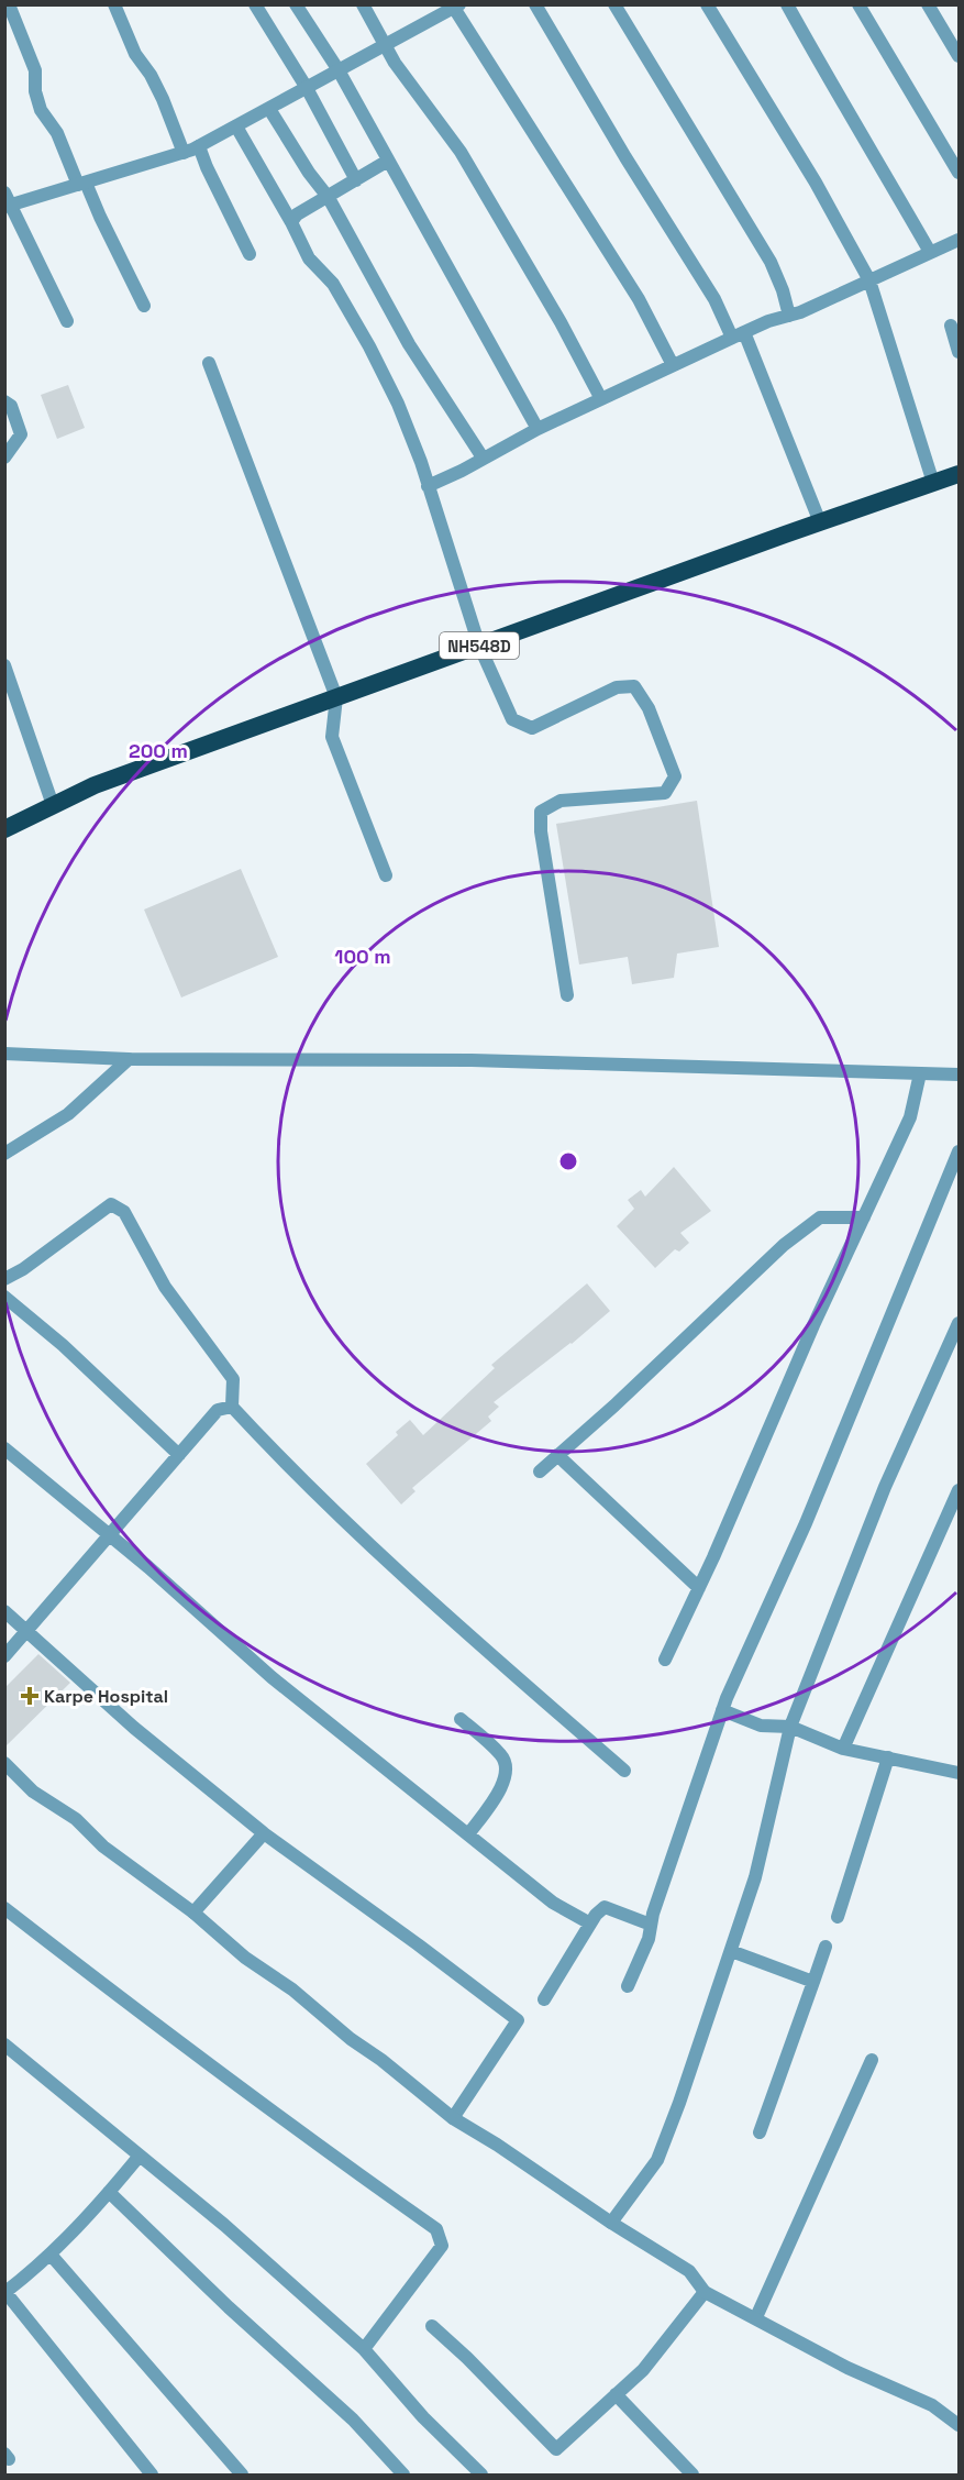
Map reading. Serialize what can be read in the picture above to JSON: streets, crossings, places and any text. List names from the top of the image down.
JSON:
{
  "streets": {
    "highway": ["NH548D"]
  },
  "places": {
    "health": ["Karpe Hospital"]
  },
  "rings": ["200 m", "100 m"]
}
